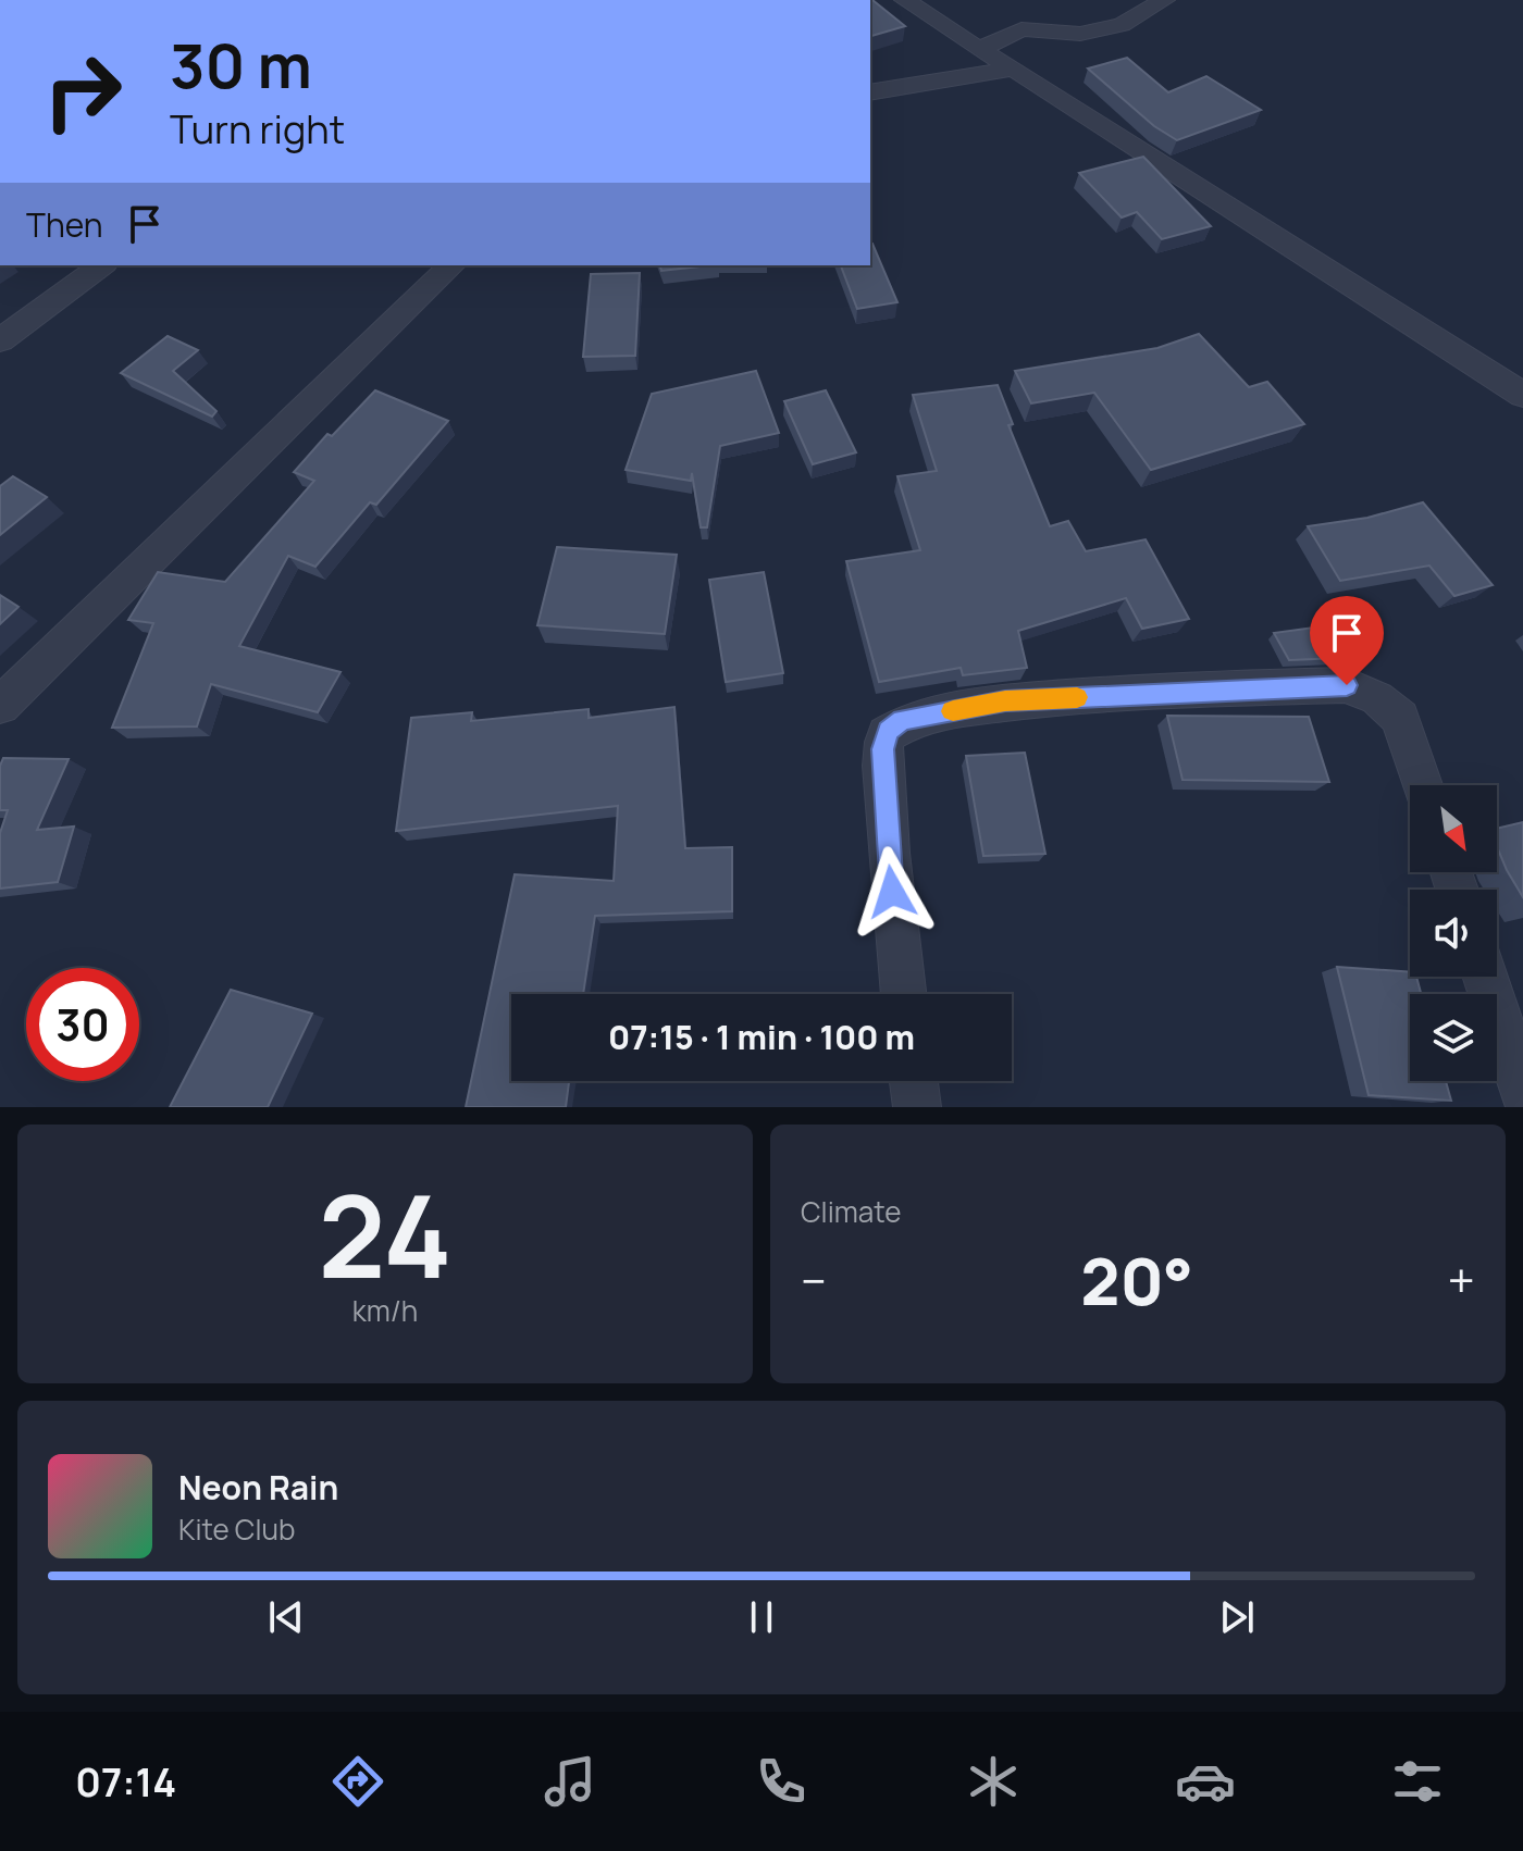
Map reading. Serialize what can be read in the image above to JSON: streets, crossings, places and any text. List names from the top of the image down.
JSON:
{
  "north": "bottom right",
  "page": {
    "turn": ["30 m", "Turn right"],
    "then": "Then",
    "limit": "30",
    "trip": "07:15 · 1 min · 100 m",
    "tile": [
      ["24", "km/h"],
      "Climate"
    ],
    "heat": ["−", "20°", "+"],
    "song": ["Neon Rain", "Kite Club"],
    "tabs": "07:14"
  }
}
